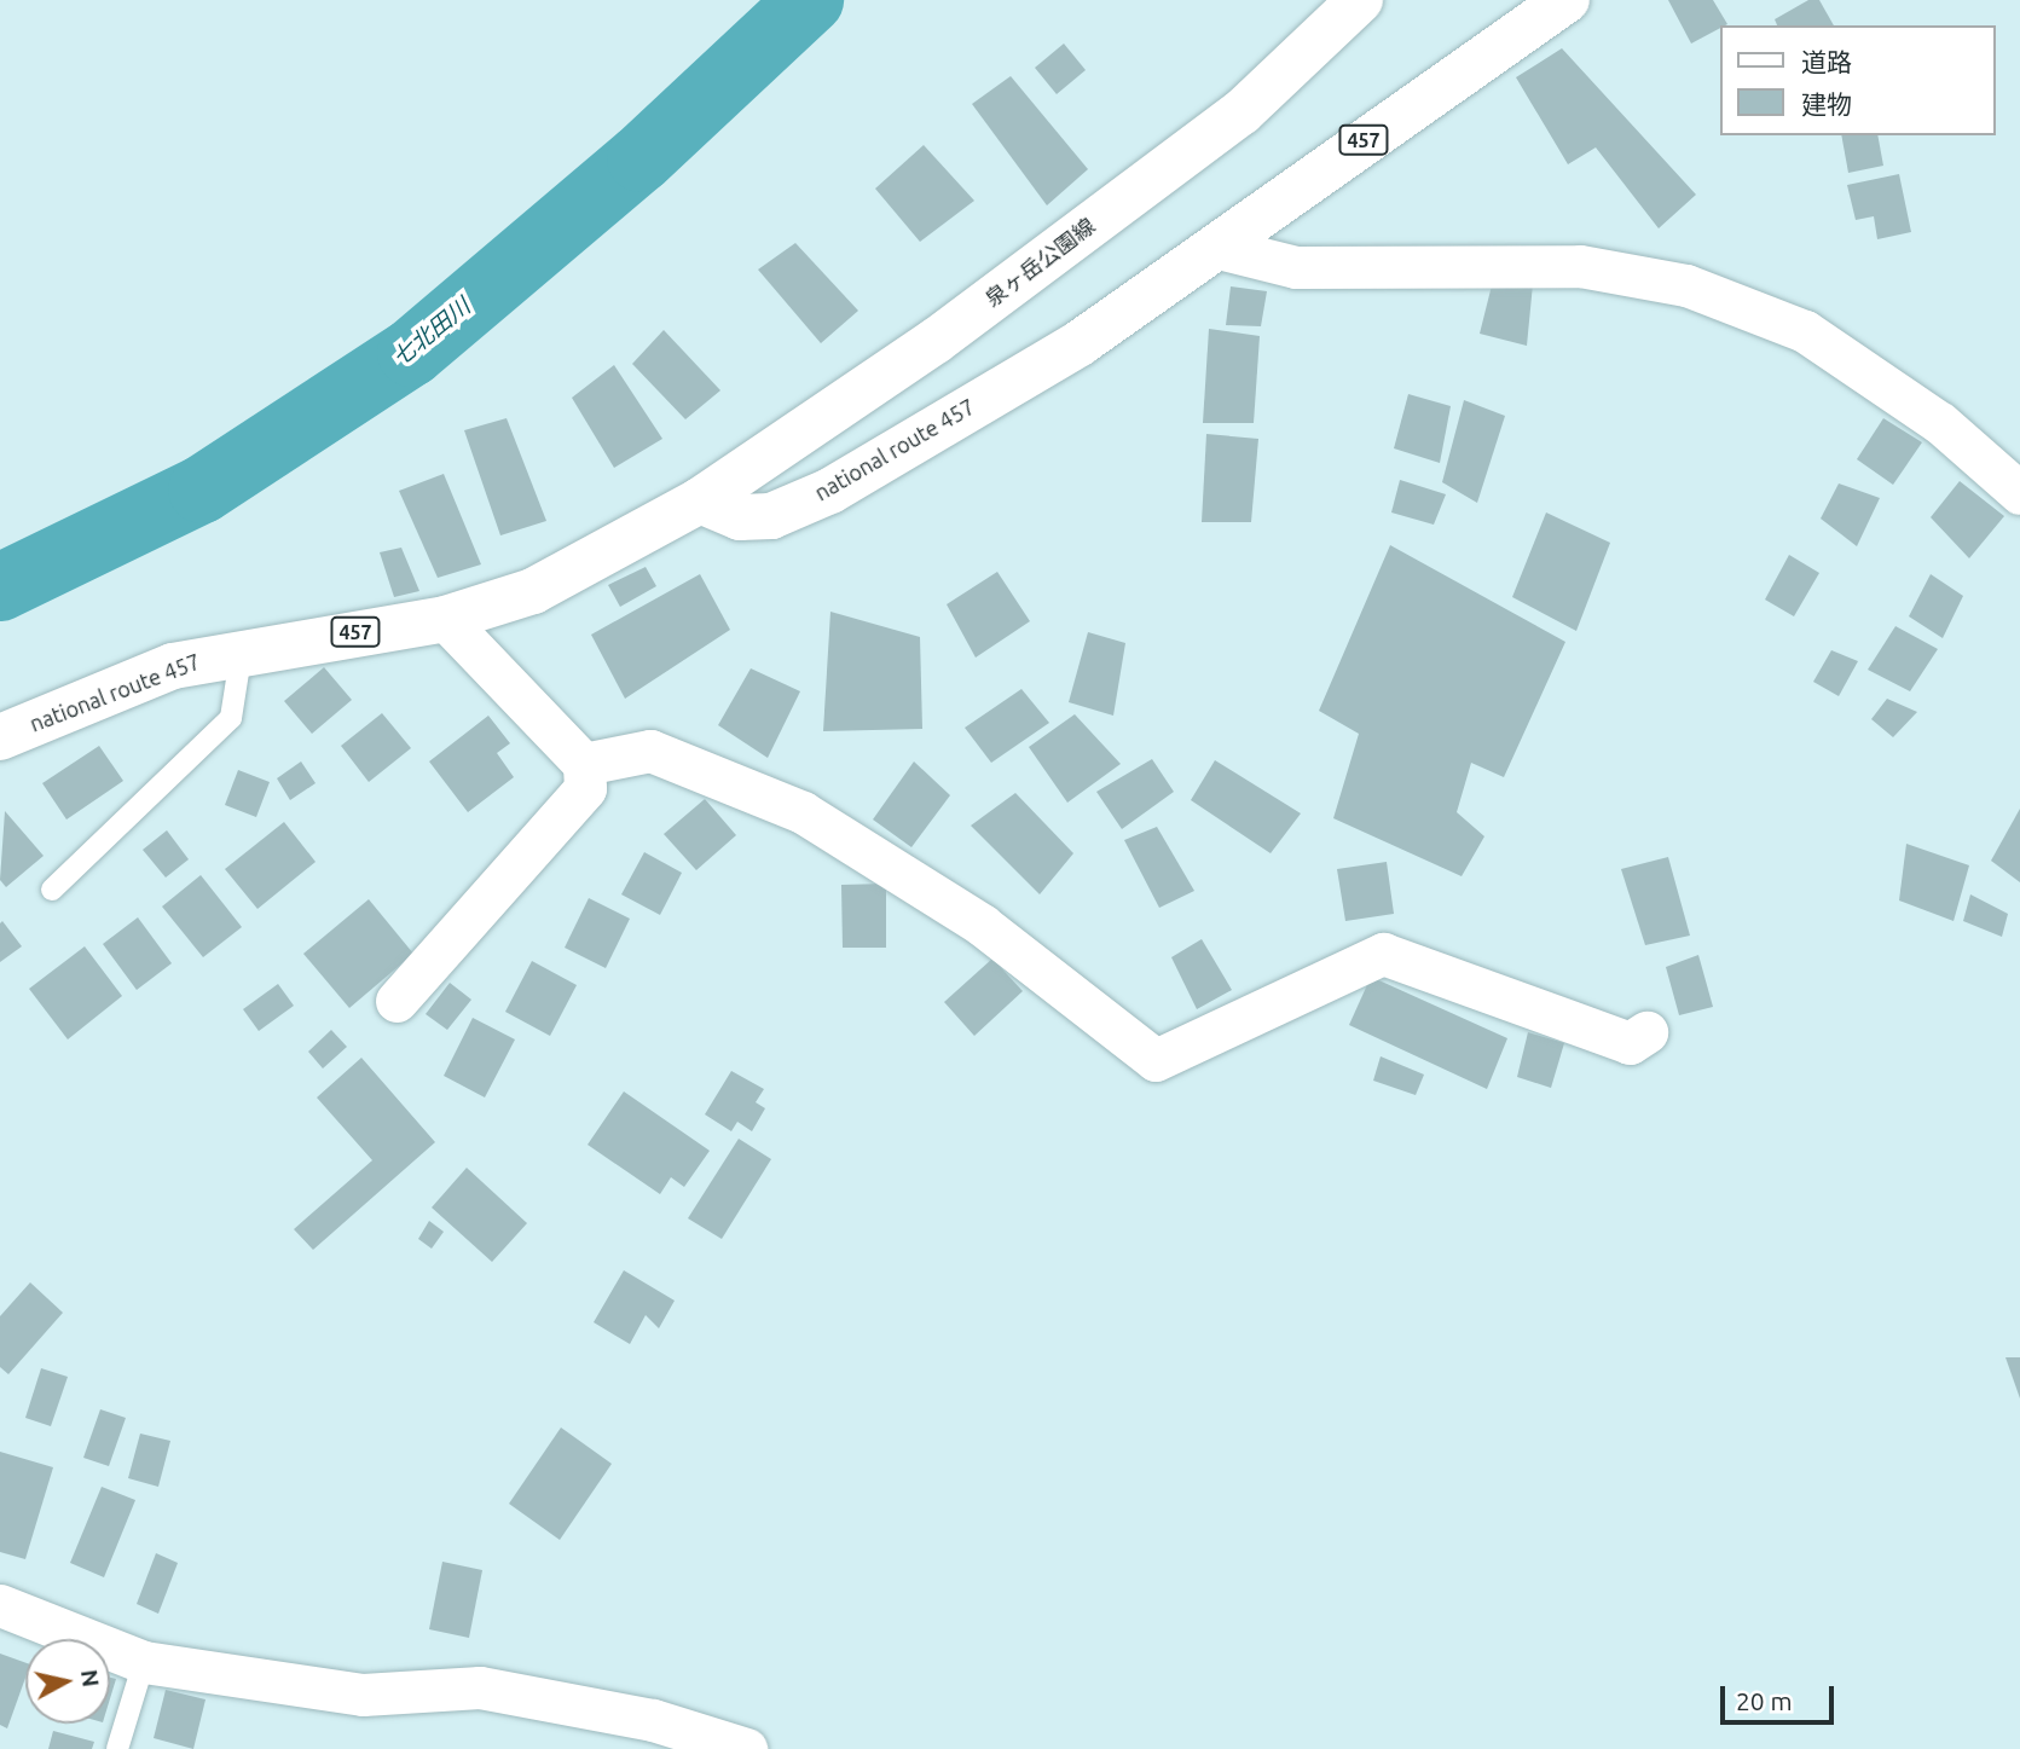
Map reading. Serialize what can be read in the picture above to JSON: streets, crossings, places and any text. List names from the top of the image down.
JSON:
{
  "streets": {
    "main road": ["457", "泉ヶ岳公園線", "national route 457"]
  },
  "crossings": [
    ["泉ヶ岳公園線", "national route 457"]
  ],
  "water": ["七北田川"],
  "legend": ["道路", "建物"],
  "scale_bar": "20 m",
  "north": "right"
}
